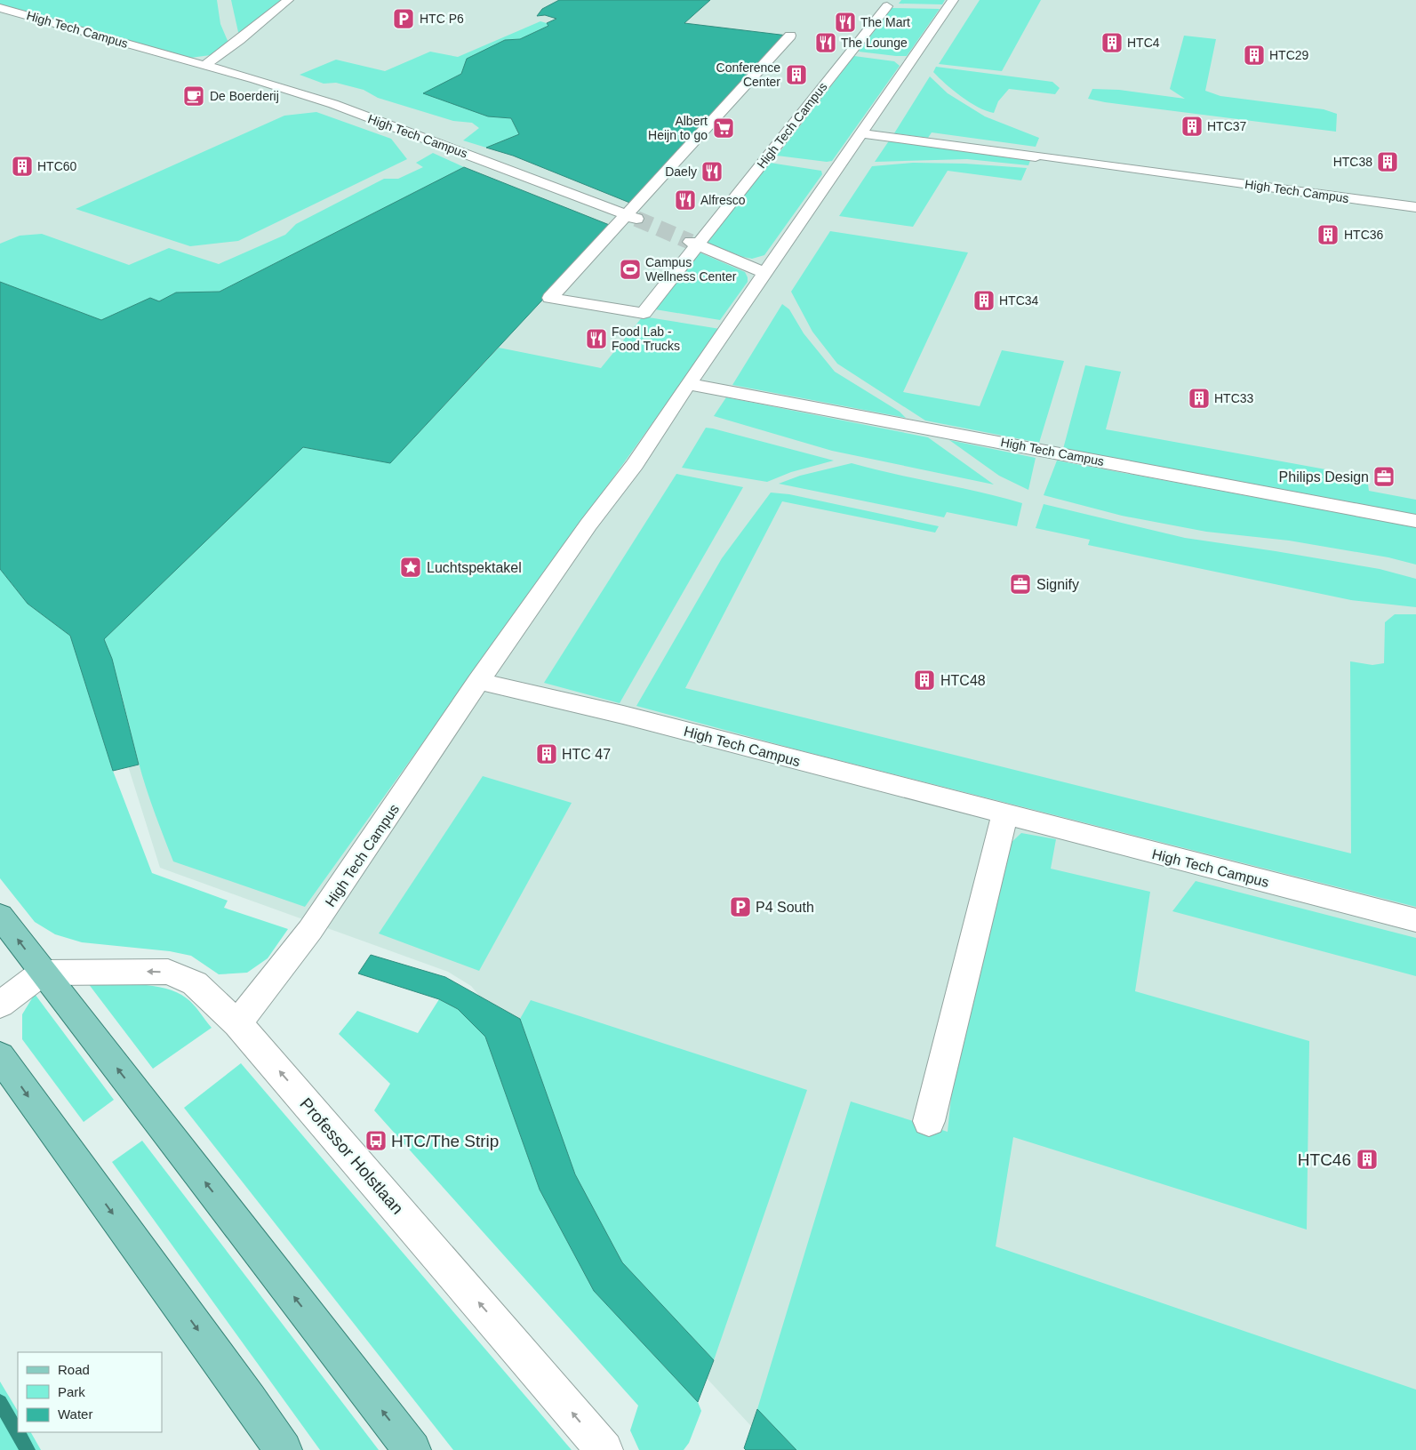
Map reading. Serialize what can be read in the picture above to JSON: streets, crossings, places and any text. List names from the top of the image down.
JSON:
{
  "streets": {
    "street": ["High Tech Campus", "Professor Holstlaan"]
  },
  "crossings": [
    ["High Tech Campus", "Professor Holstlaan"]
  ],
  "one_way": ["Professor Holstlaan"],
  "places": {
    "parking": ["HTC P6", "P4 South"],
    "restaurant": [
      "The Mart",
      "The Lounge",
      "Daely",
      "Alfresco",
      "Food Lab - Food Trucks"
    ],
    "building": [
      "HTC4",
      "HTC29",
      "Conference Center",
      "HTC37",
      "HTC38",
      "HTC60",
      "HTC36",
      "HTC34",
      "HTC33",
      "HTC48",
      "HTC 47",
      "HTC46"
    ],
    "cafe": ["De Boerderij"],
    "supermarket": ["Albert Heijn to go"],
    "sports": ["Campus Wellness Center"],
    "office": ["Philips Design", "Signify"],
    "place": ["Luchtspektakel"],
    "bus stop": ["HTC/The Strip"]
  },
  "legend": ["Road", "Park", "Water"]
}
